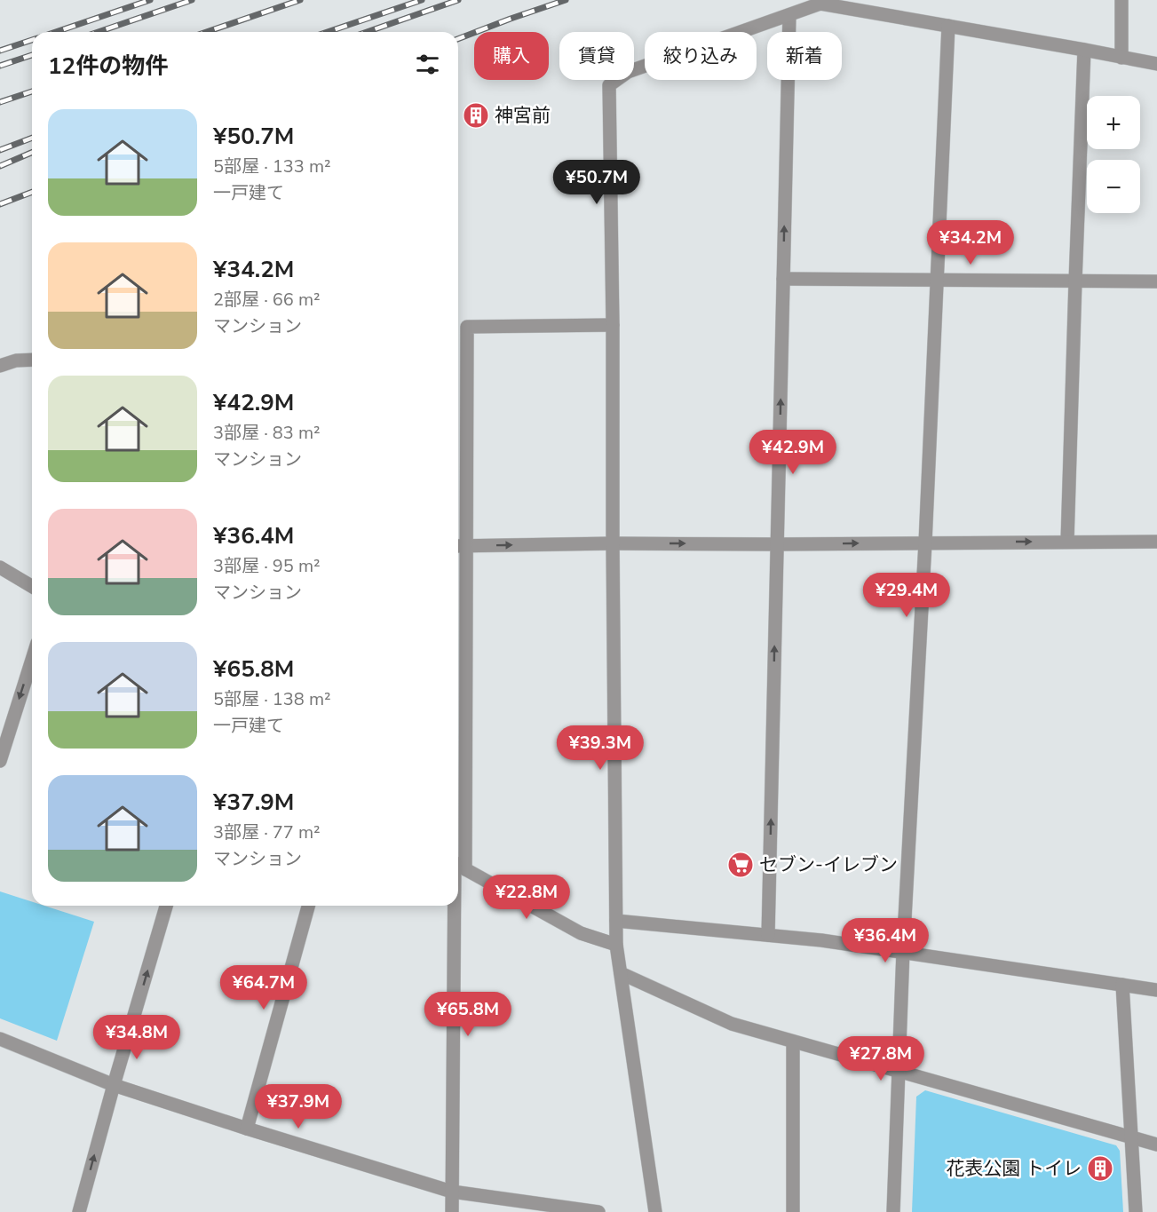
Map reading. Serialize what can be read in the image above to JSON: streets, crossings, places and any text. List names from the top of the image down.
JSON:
{
  "places": {
    "building": ["神宮前", "花表公園 トイレ"],
    "supermarket": ["セブン-イレブン"]
  },
  "page": {
    "chip": [
      "購入",
      "賃貸",
      "絞り込み",
      "新着"
    ],
    "heading": "12件の物件",
    "map_buttons": ["+", "−"],
    "list": [
      {
        "name": "¥50.7M",
        "note": "5部屋 · 133 m² · 一戸建て"
      },
      {
        "name": "¥34.2M",
        "note": "2部屋 · 66 m² · マンション"
      },
      {
        "name": "¥42.9M",
        "note": "3部屋 · 83 m² · マンション"
      },
      {
        "name": "¥36.4M",
        "note": "3部屋 · 95 m² · マンション"
      },
      {
        "name": "¥65.8M",
        "note": "5部屋 · 138 m² · 一戸建て"
      },
      {
        "name": "¥37.9M",
        "note": "3部屋 · 77 m² · マンション"
      }
    ],
    "price": [
      "¥50.7M",
      "¥34.2M",
      "¥42.9M",
      "¥29.4M",
      "¥39.3M",
      "¥22.8M",
      "¥36.4M",
      "¥64.7M",
      "¥65.8M",
      "¥34.8M",
      "¥27.8M",
      "¥37.9M"
    ]
  }
}
